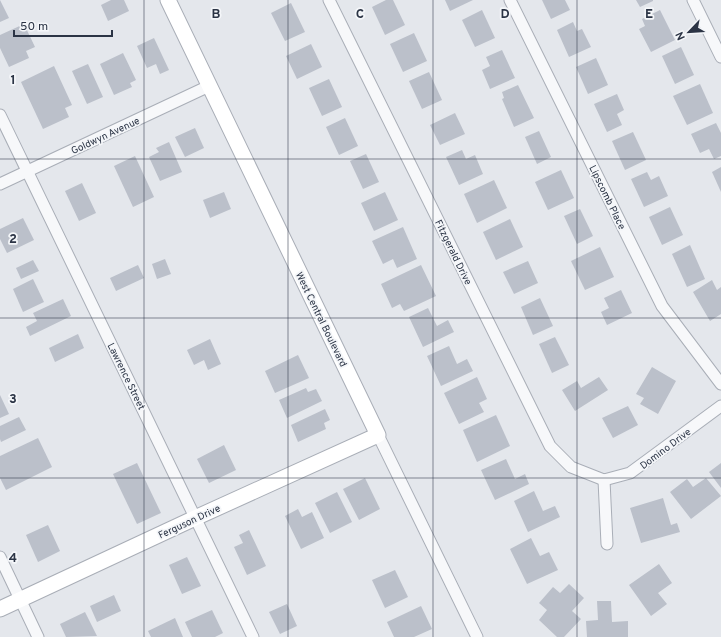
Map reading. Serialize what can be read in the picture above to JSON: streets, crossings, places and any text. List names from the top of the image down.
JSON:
{
  "streets": {
    "street": [
      "Goldwyn Avenue",
      "Lipscomb Place",
      "Fitzgerald Drive",
      "West Central Boulevard",
      "Lawrence Street",
      "Domino Drive",
      "Ferguson Drive"
    ]
  },
  "crossings": [
    ["Goldwyn Avenue", "West Central Boulevard"],
    ["Goldwyn Avenue", "Lawrence Street"],
    ["Fitzgerald Drive", "Domino Drive"],
    ["West Central Boulevard", "Ferguson Drive"],
    ["Lawrence Street", "Ferguson Drive"]
  ],
  "scale_bar": "50 m",
  "north": "bottom left",
  "grid": {
    "columns": [
      "B",
      "C",
      "D",
      "E"
    ],
    "rows": [
      "1",
      "2",
      "3",
      "4"
    ]
  }
}
